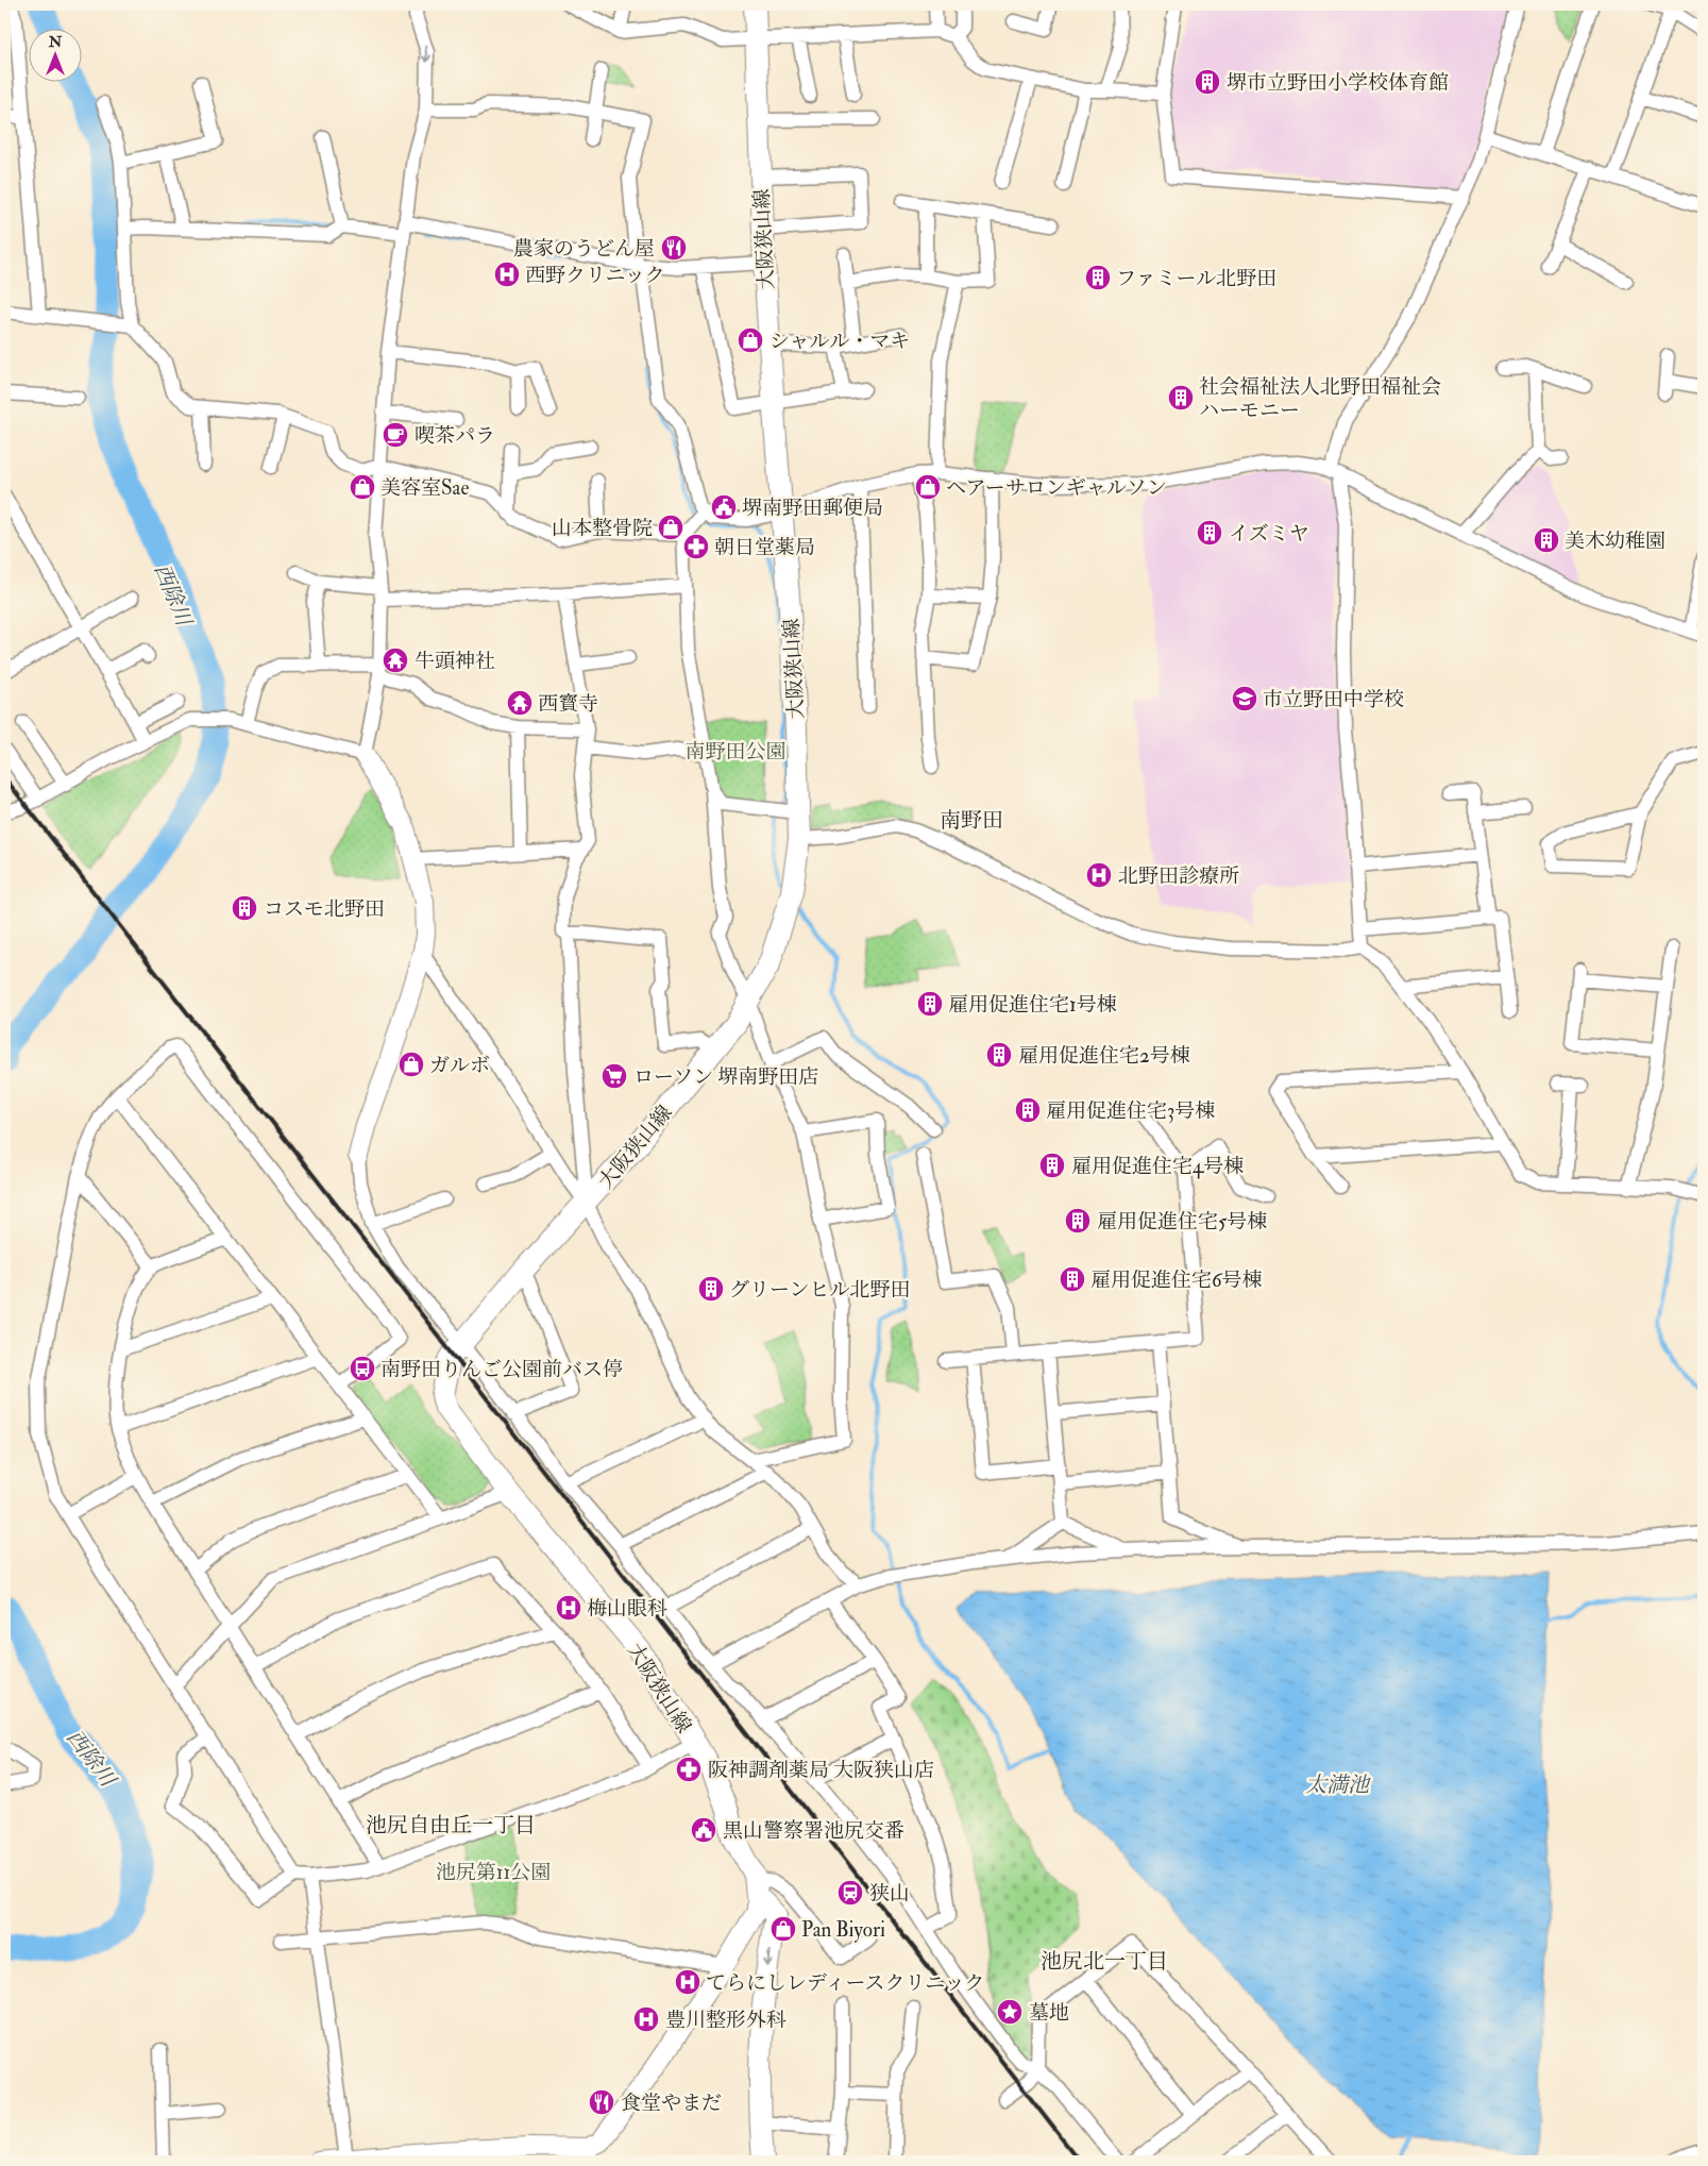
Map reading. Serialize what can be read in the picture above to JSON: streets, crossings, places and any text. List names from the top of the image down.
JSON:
{
  "streets": {
    "main road": ["大阪狭山線"]
  },
  "districts": ["南野田", "池尻自由丘一丁目", "池尻北一丁目"],
  "water": ["西除川", "太満池"],
  "parks": ["南野田公園", "池尻第11公園"],
  "places": {
    "building": [
      "堺市立野田小学校体育館",
      "ファミール北野田",
      "社会福祉法人北野田福祉会 ハーモニー",
      "イズミヤ",
      "美木幼稚園",
      "コスモ北野田",
      "雇用促進住宅1号棟",
      "雇用促進住宅2号棟",
      "雇用促進住宅3号棟",
      "雇用促進住宅4号棟",
      "雇用促進住宅5号棟",
      "雇用促進住宅6号棟",
      "グリーンヒル北野田"
    ],
    "restaurant": ["農家のうどん屋", "食堂やまだ"],
    "hospital": [
      "西野クリニック",
      "北野田診療所",
      "梅山眼科",
      "てらにしレディースクリニック",
      "豊川整形外科"
    ],
    "shop": [
      "シャルル・マキ",
      "美容室Sae",
      "ヘアーサロンギャルソン",
      "山本整骨院",
      "ガルボ",
      "Pan Biyori"
    ],
    "cafe": ["喫茶パラ"],
    "public building": ["堺南野田郵便局", "黒山警察署池尻交番"],
    "pharmacy": ["朝日堂薬局", "阪神調剤薬局 大阪狭山店"],
    "temple": ["牛頭神社", "西寳寺"],
    "school or university": ["市立野田中学校"],
    "supermarket": ["ローソン 堺南野田店"],
    "bus stop": ["南野田りんご公園前バス停"],
    "station": ["狭山"],
    "place": ["墓地"]
  },
  "north": "top"
}
